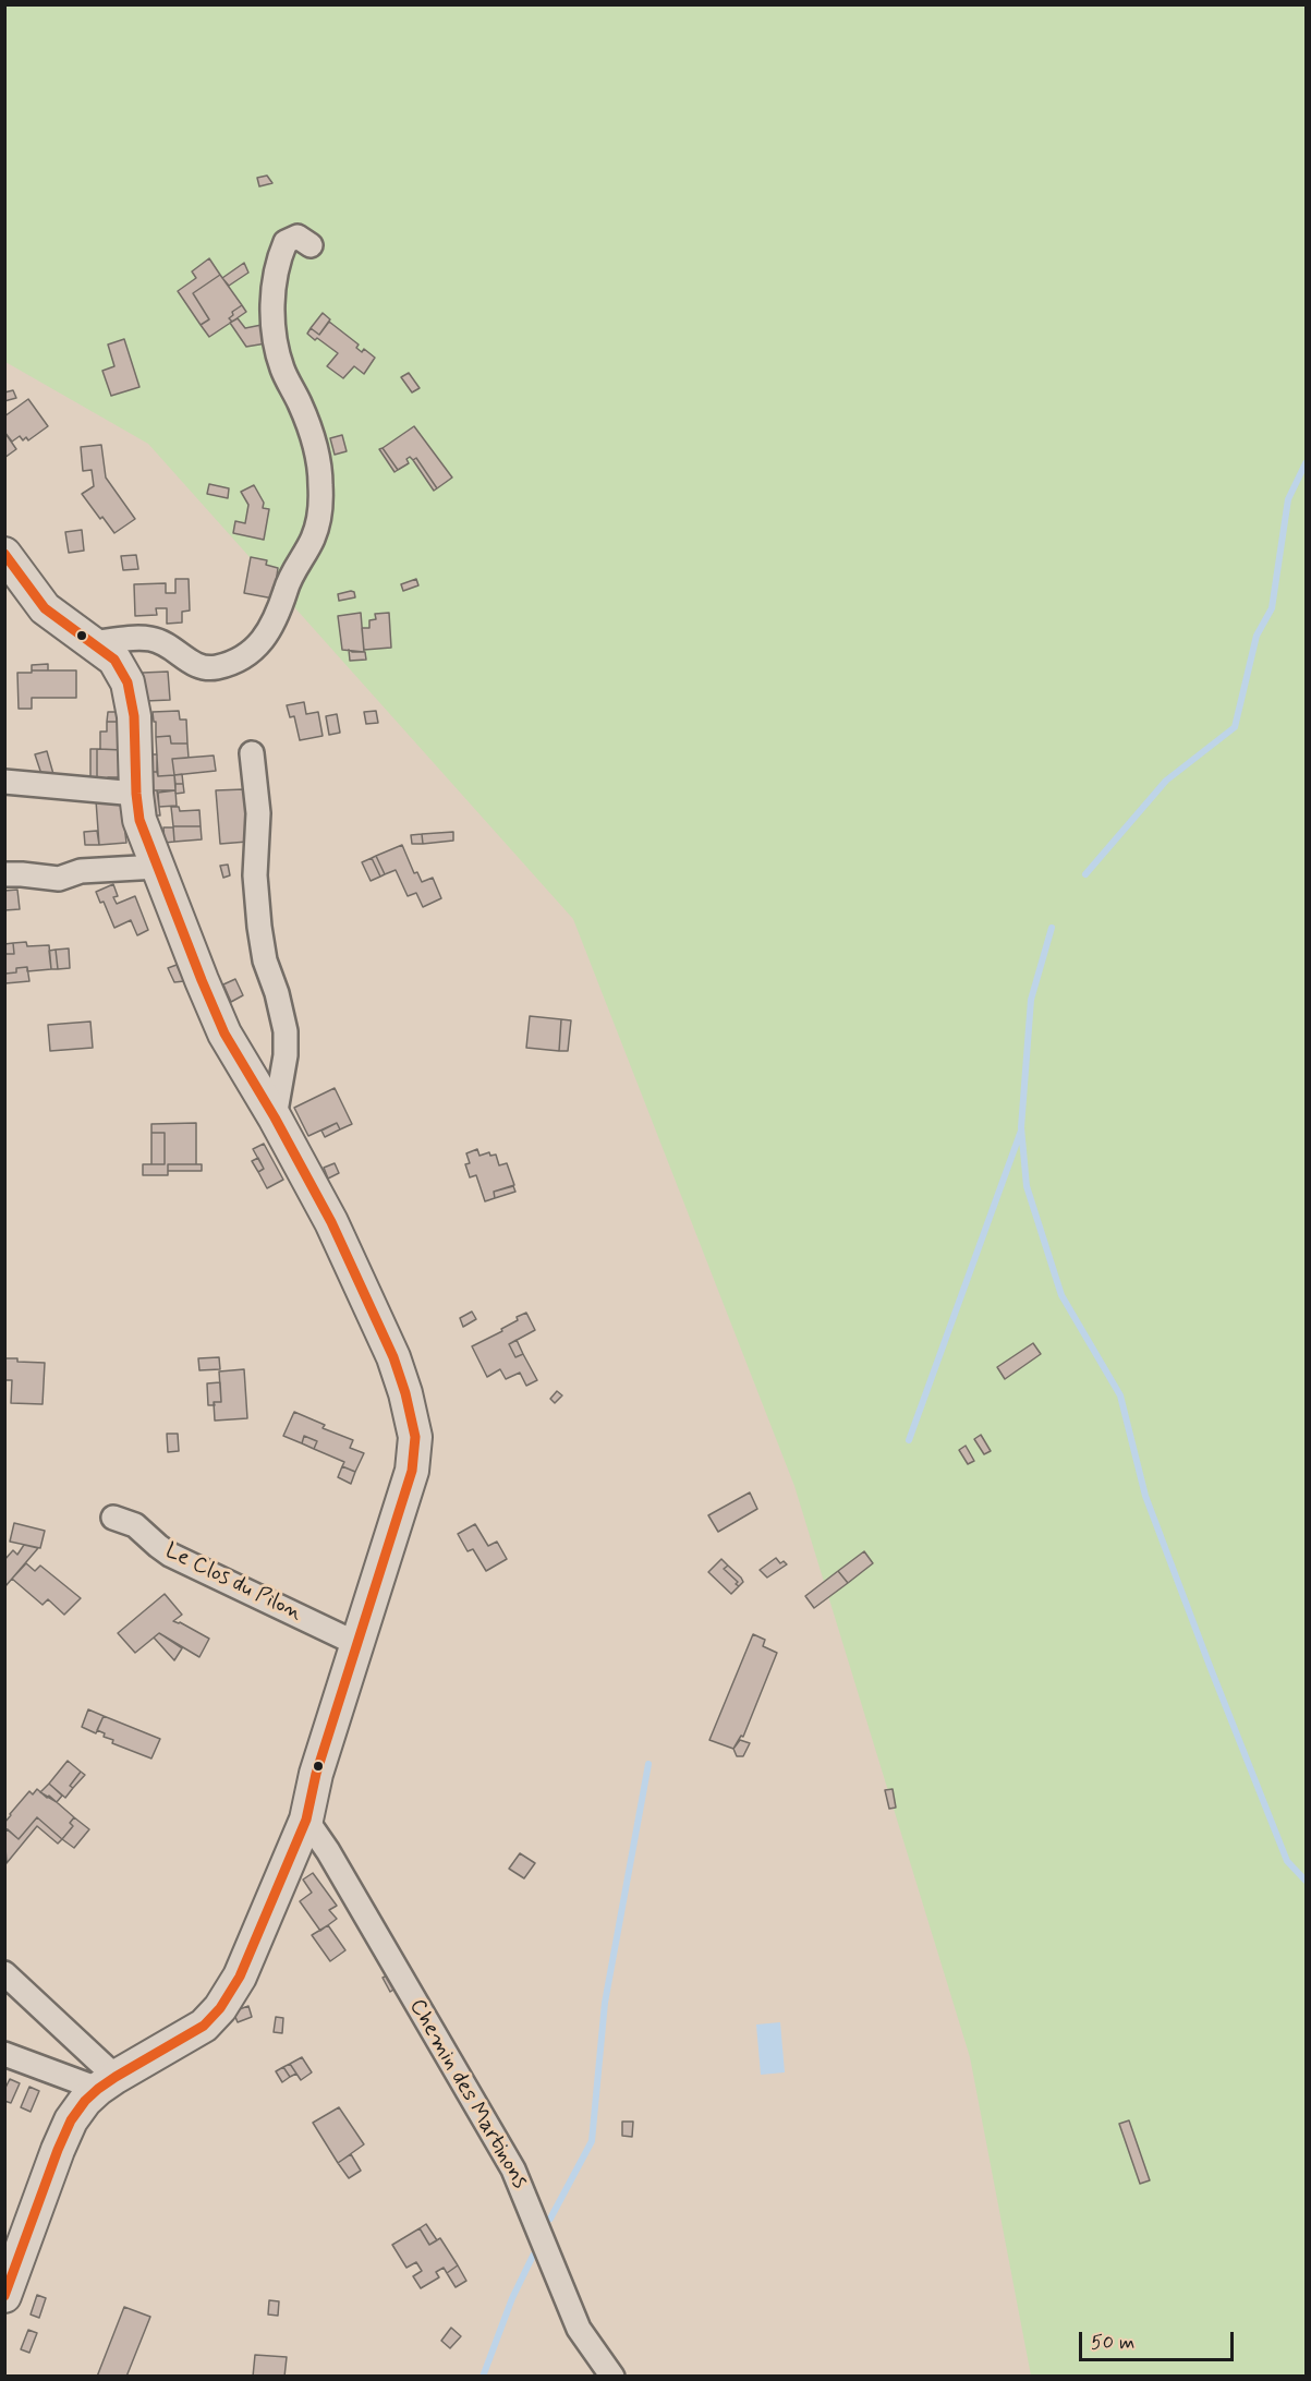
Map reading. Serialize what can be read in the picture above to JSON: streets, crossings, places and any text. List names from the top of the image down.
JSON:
{
  "streets": {
    "street": ["Le Clos du Pilon", "Chemin des Martinons"]
  },
  "scale_bar": "50 m"
}
